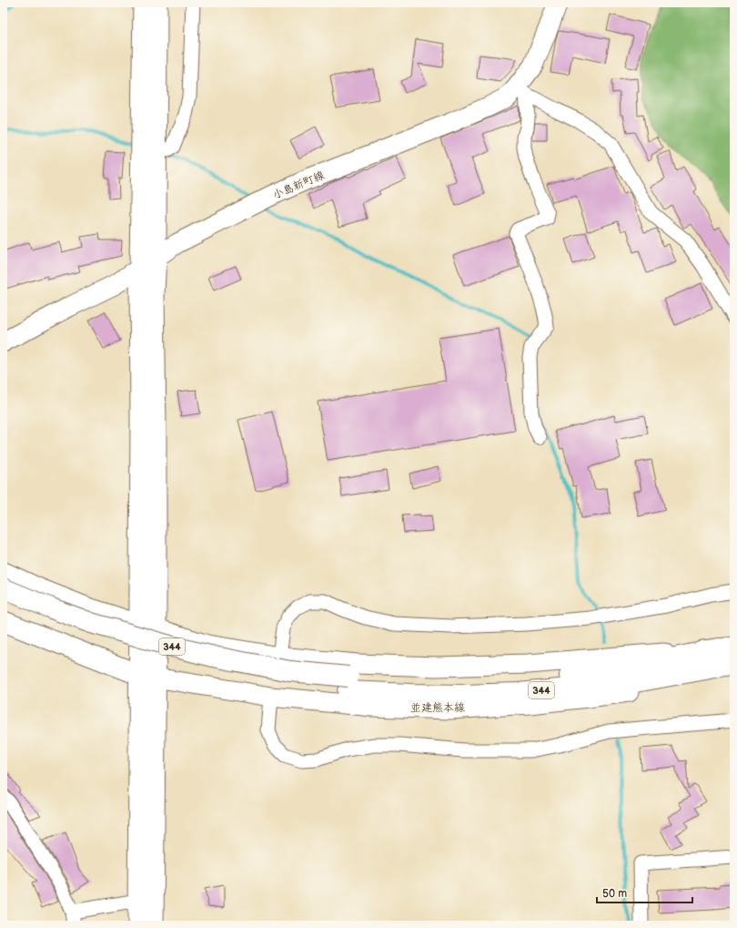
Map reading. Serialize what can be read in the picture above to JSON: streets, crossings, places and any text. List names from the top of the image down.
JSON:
{
  "streets": {
    "highway": ["344"],
    "main road": ["小島新町線", "並建熊本線"]
  },
  "scale_bar": "50 m"
}
